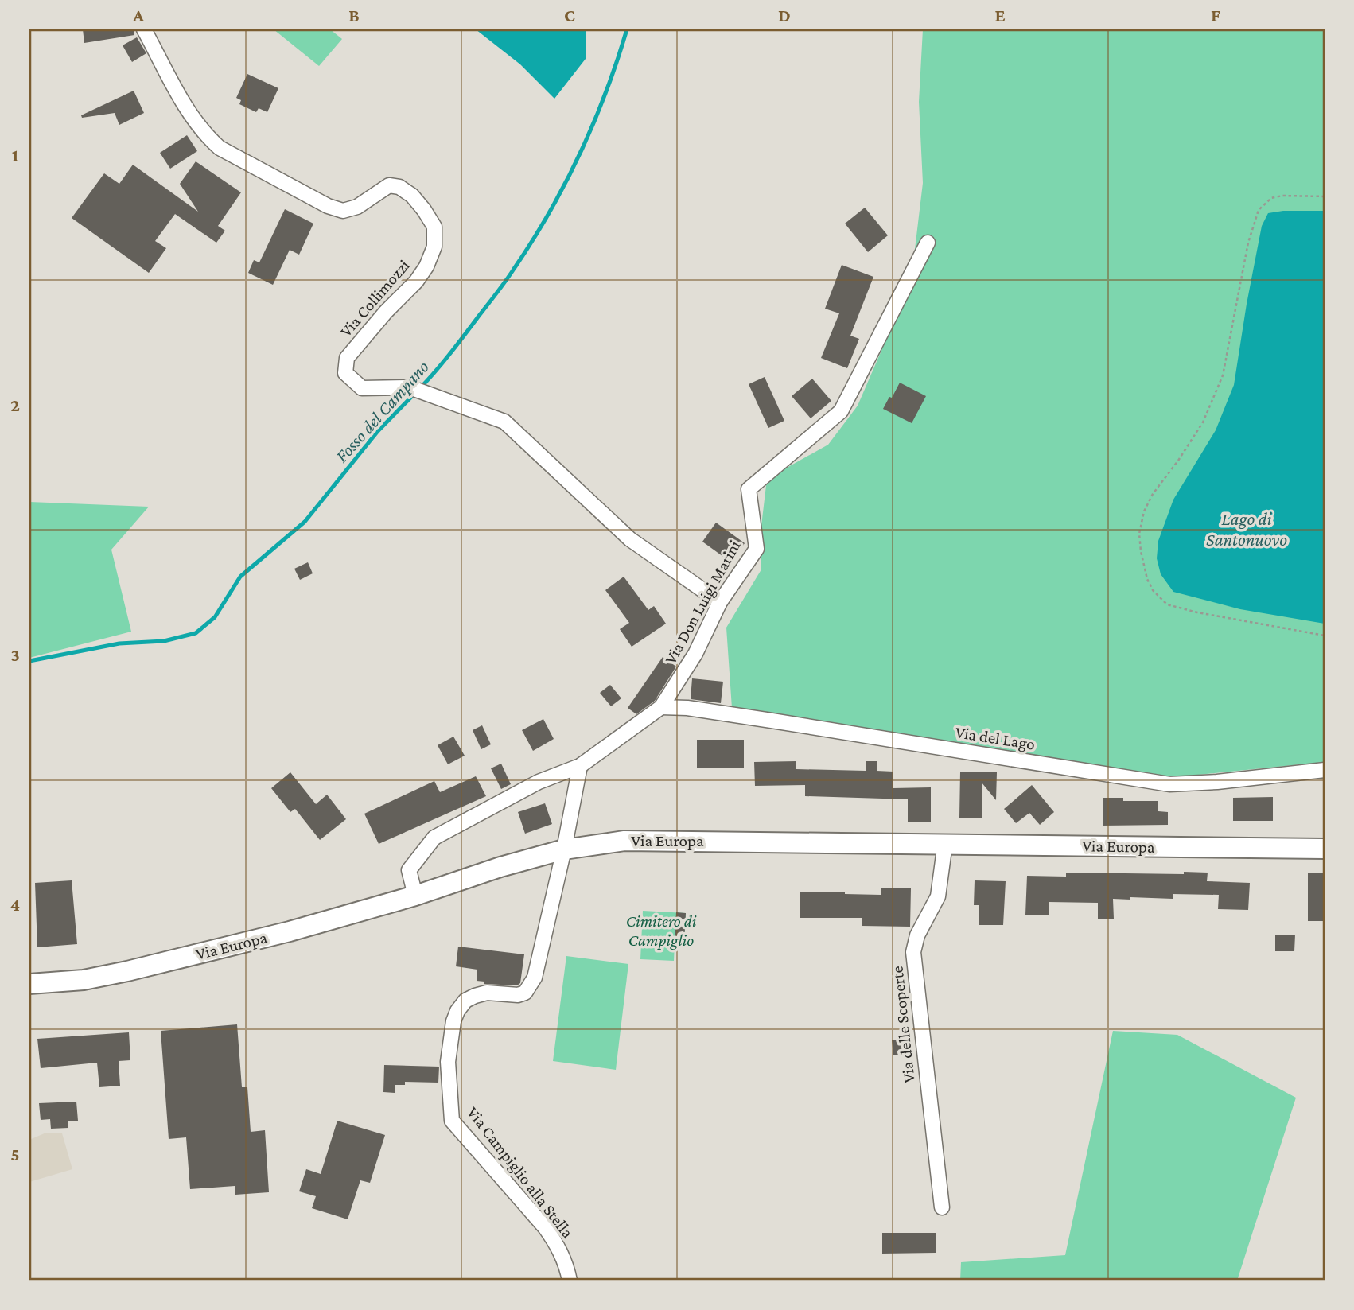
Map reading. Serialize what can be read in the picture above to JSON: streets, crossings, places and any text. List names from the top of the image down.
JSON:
{
  "streets": {
    "main road": ["Via Europa"],
    "street": [
      "Via Collimozzi",
      "Via Don Luigi Marini",
      "Via del Lago",
      "Via delle Scoperte",
      "Via Campiglio alla Stella"
    ]
  },
  "crossings": [
    ["Via Collimozzi", "Via Don Luigi Marini"],
    ["Via Don Luigi Marini", "Via del Lago"],
    ["Via Don Luigi Marini", "Via Europa"],
    ["Via Europa", "Via delle Scoperte"],
    ["Via Europa", "Via Campiglio alla Stella"]
  ],
  "water": ["Fosso del Campano", "Lago di Santonuovo"],
  "parks": ["Cimitero di Campiglio"],
  "grid": {
    "columns": [
      "A",
      "B",
      "C",
      "D",
      "E",
      "F"
    ],
    "rows": [
      "1",
      "2",
      "3",
      "4",
      "5"
    ]
  }
}
